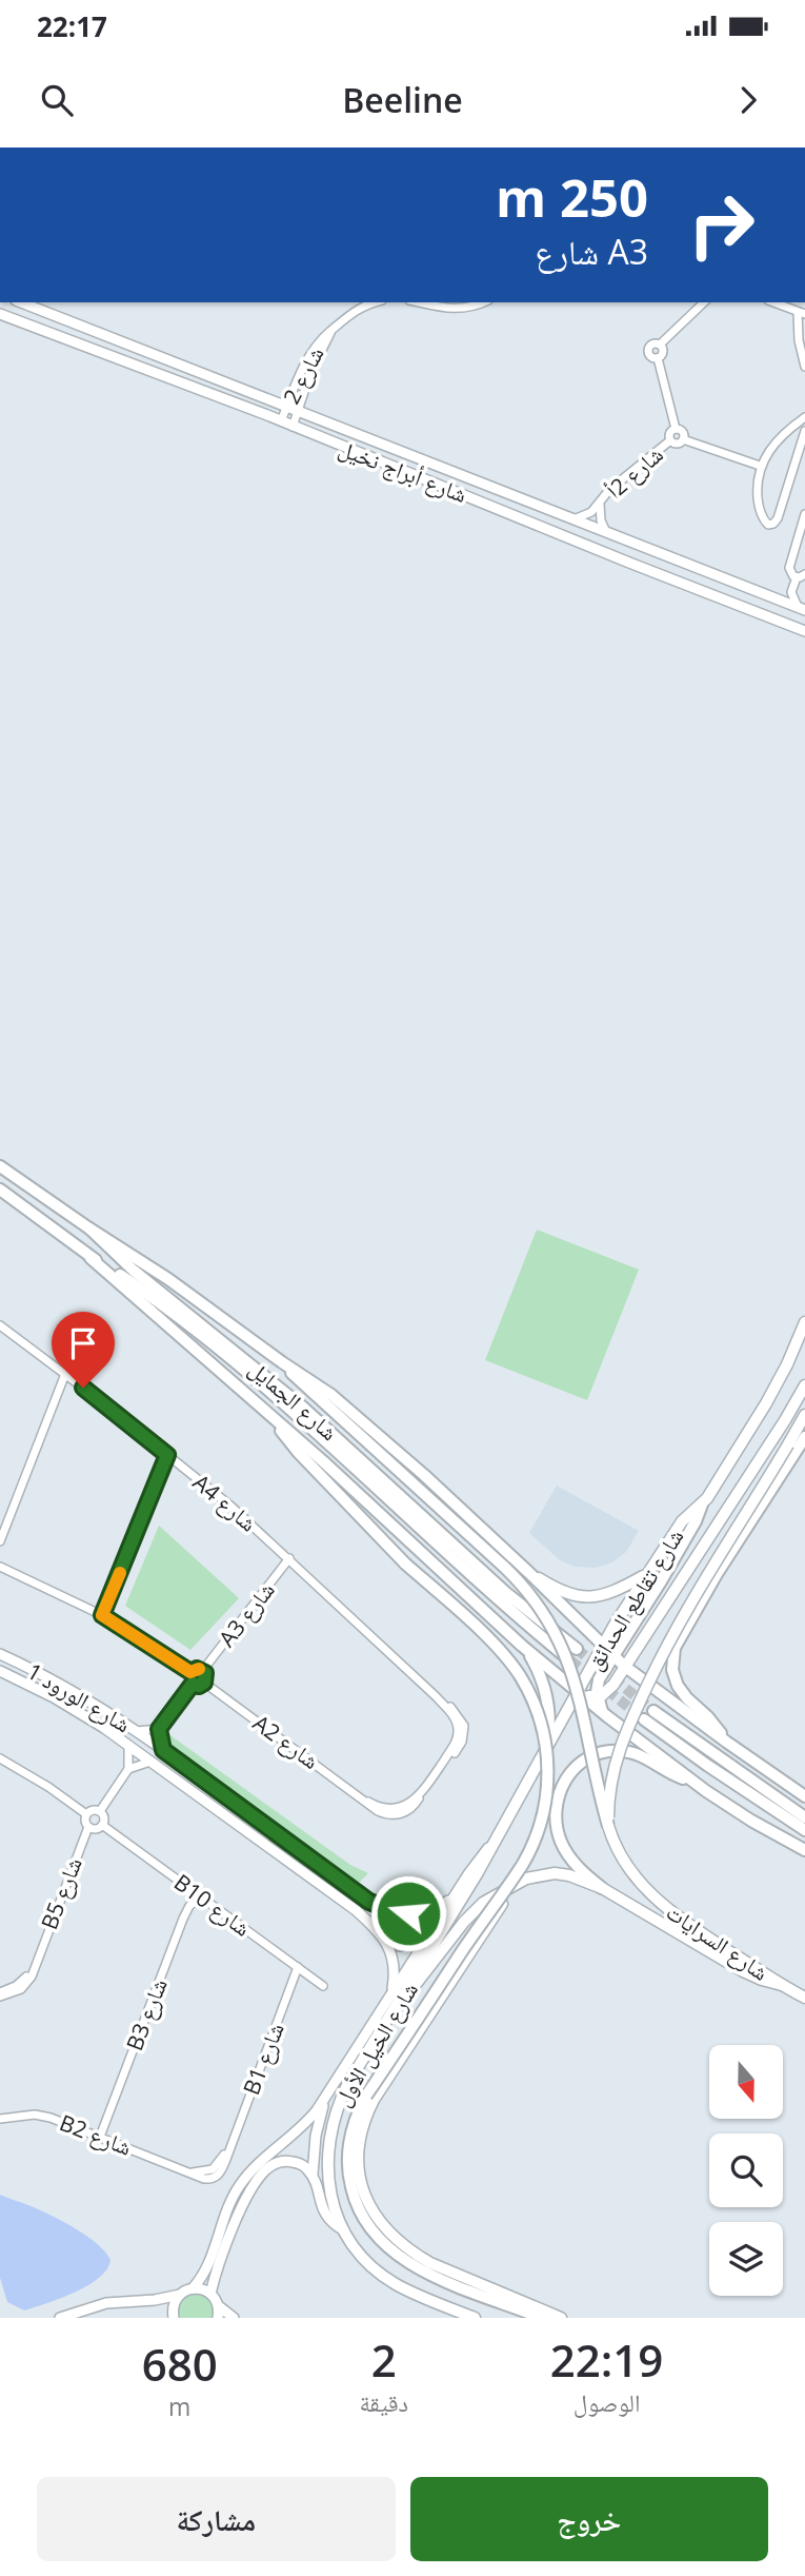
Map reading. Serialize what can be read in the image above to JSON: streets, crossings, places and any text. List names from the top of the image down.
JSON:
{
  "streets": {
    "main road": [
      "شارع الجمايل",
      "شارع تقاطع الحدائق",
      "شارع السرايات",
      "شارع الخيل الأول"
    ],
    "street": [
      "شارع 2",
      "شارع أبراج نخيل",
      "شارع 2أ",
      "A4 شارع",
      "A3 شارع",
      "شارع الورود 1",
      "A2 شارع",
      "B5 شارع",
      "B10 شارع",
      "B3 شارع",
      "B1 شارع",
      "B2 شارع"
    ]
  },
  "crossings": [
    ["شارع 2", "شارع أبراج نخيل"],
    ["شارع أبراج نخيل", "شارع 2أ"],
    ["A4 شارع", "A3 شارع"],
    ["A4 شارع", "A2 شارع"],
    ["شارع تقاطع الحدائق", "شارع الخيل الأول"],
    ["A3 شارع", "A2 شارع"],
    ["B5 شارع", "B10 شارع"],
    ["B10 شارع", "B3 شارع"],
    ["B10 شارع", "B1 شارع"],
    ["B3 شارع", "B2 شارع"],
    ["B1 شارع", "B2 شارع"]
  ],
  "north": "bottom",
  "page": {
    "status": "22:17",
    "header": "Beeline",
    "turn": ["250 m", "A3 شارع"],
    "eta": [
      "22:19",
      "الوصول",
      "2",
      "دقيقة",
      "680",
      "m"
    ],
    "buttons": ["خروج", "مشاركة"]
  }
}
